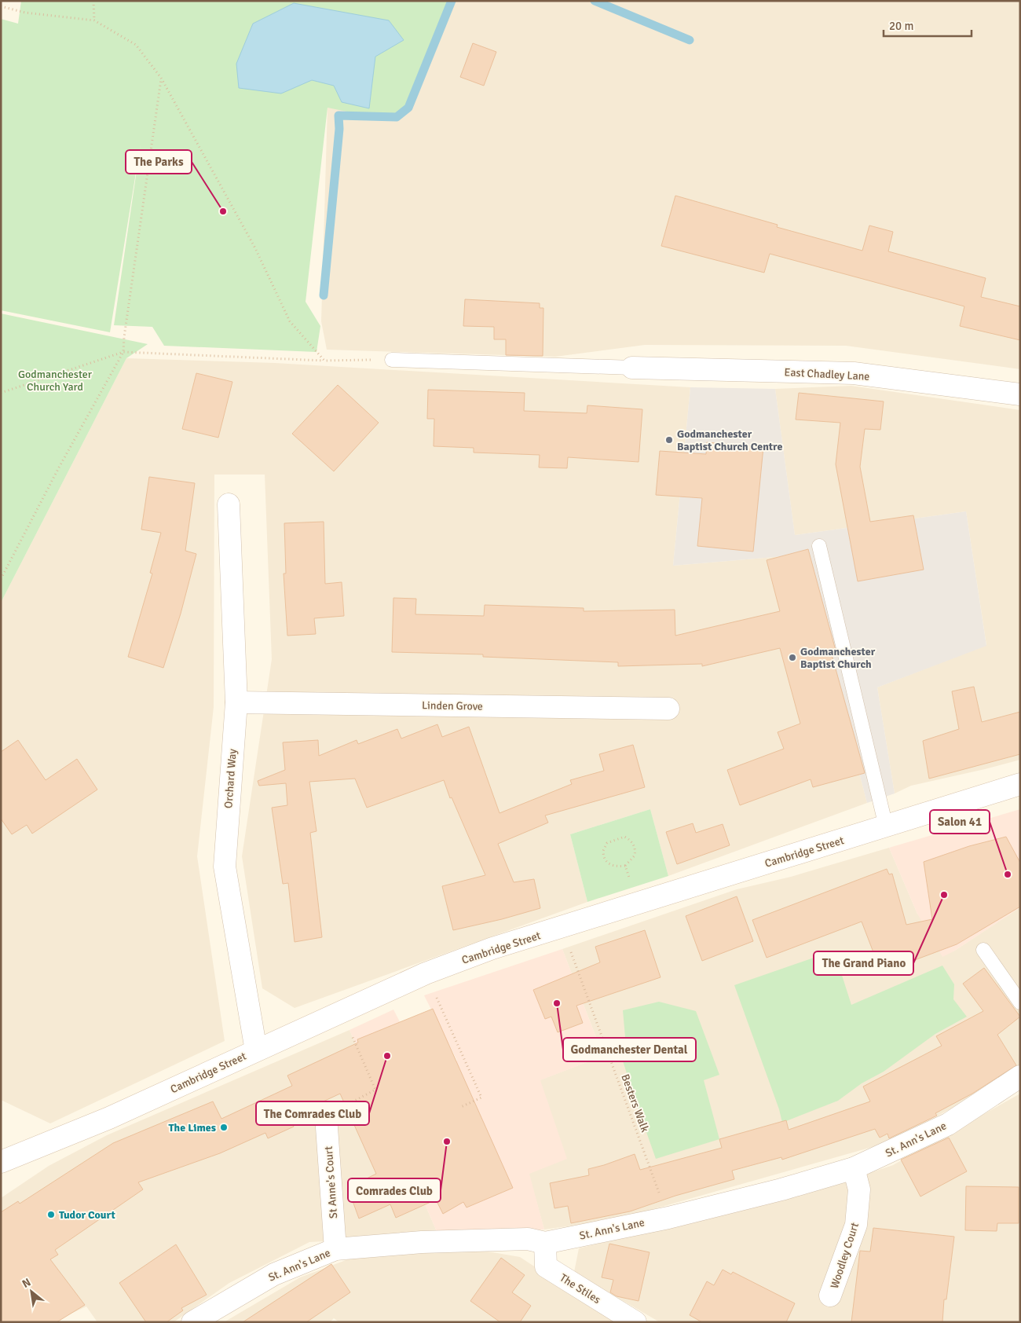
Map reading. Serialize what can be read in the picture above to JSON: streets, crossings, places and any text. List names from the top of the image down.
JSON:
{
  "streets": {
    "street": [
      "East Chadley Lane",
      "Linden Grove",
      "Orchard Way",
      "Cambridge Street",
      "St. Ann's Lane",
      "St Anne's Court",
      "Woodley Court",
      "The Stiles"
    ],
    "path": ["Besters Walk"]
  },
  "crossings": [
    ["Linden Grove", "Orchard Way"],
    ["Orchard Way", "Cambridge Street"],
    ["Cambridge Street", "Besters Walk"],
    ["Besters Walk", "St. Ann's Lane"],
    ["St. Ann's Lane", "St Anne's Court"],
    ["St. Ann's Lane", "Woodley Court"],
    ["St. Ann's Lane", "The Stiles"]
  ],
  "parks": ["Godmanchester Church Yard"],
  "places": [
    "The Parks",
    "Godmanchester Baptist Church Centre",
    "Godmanchester Baptist Church",
    "Salon 41",
    "The Grand Piano",
    "Godmanchester Dental",
    "The Comrades Club",
    "The Limes",
    "Comrades Club",
    "Tudor Court"
  ],
  "scale_bar": "20 m",
  "north": "top left"
}
